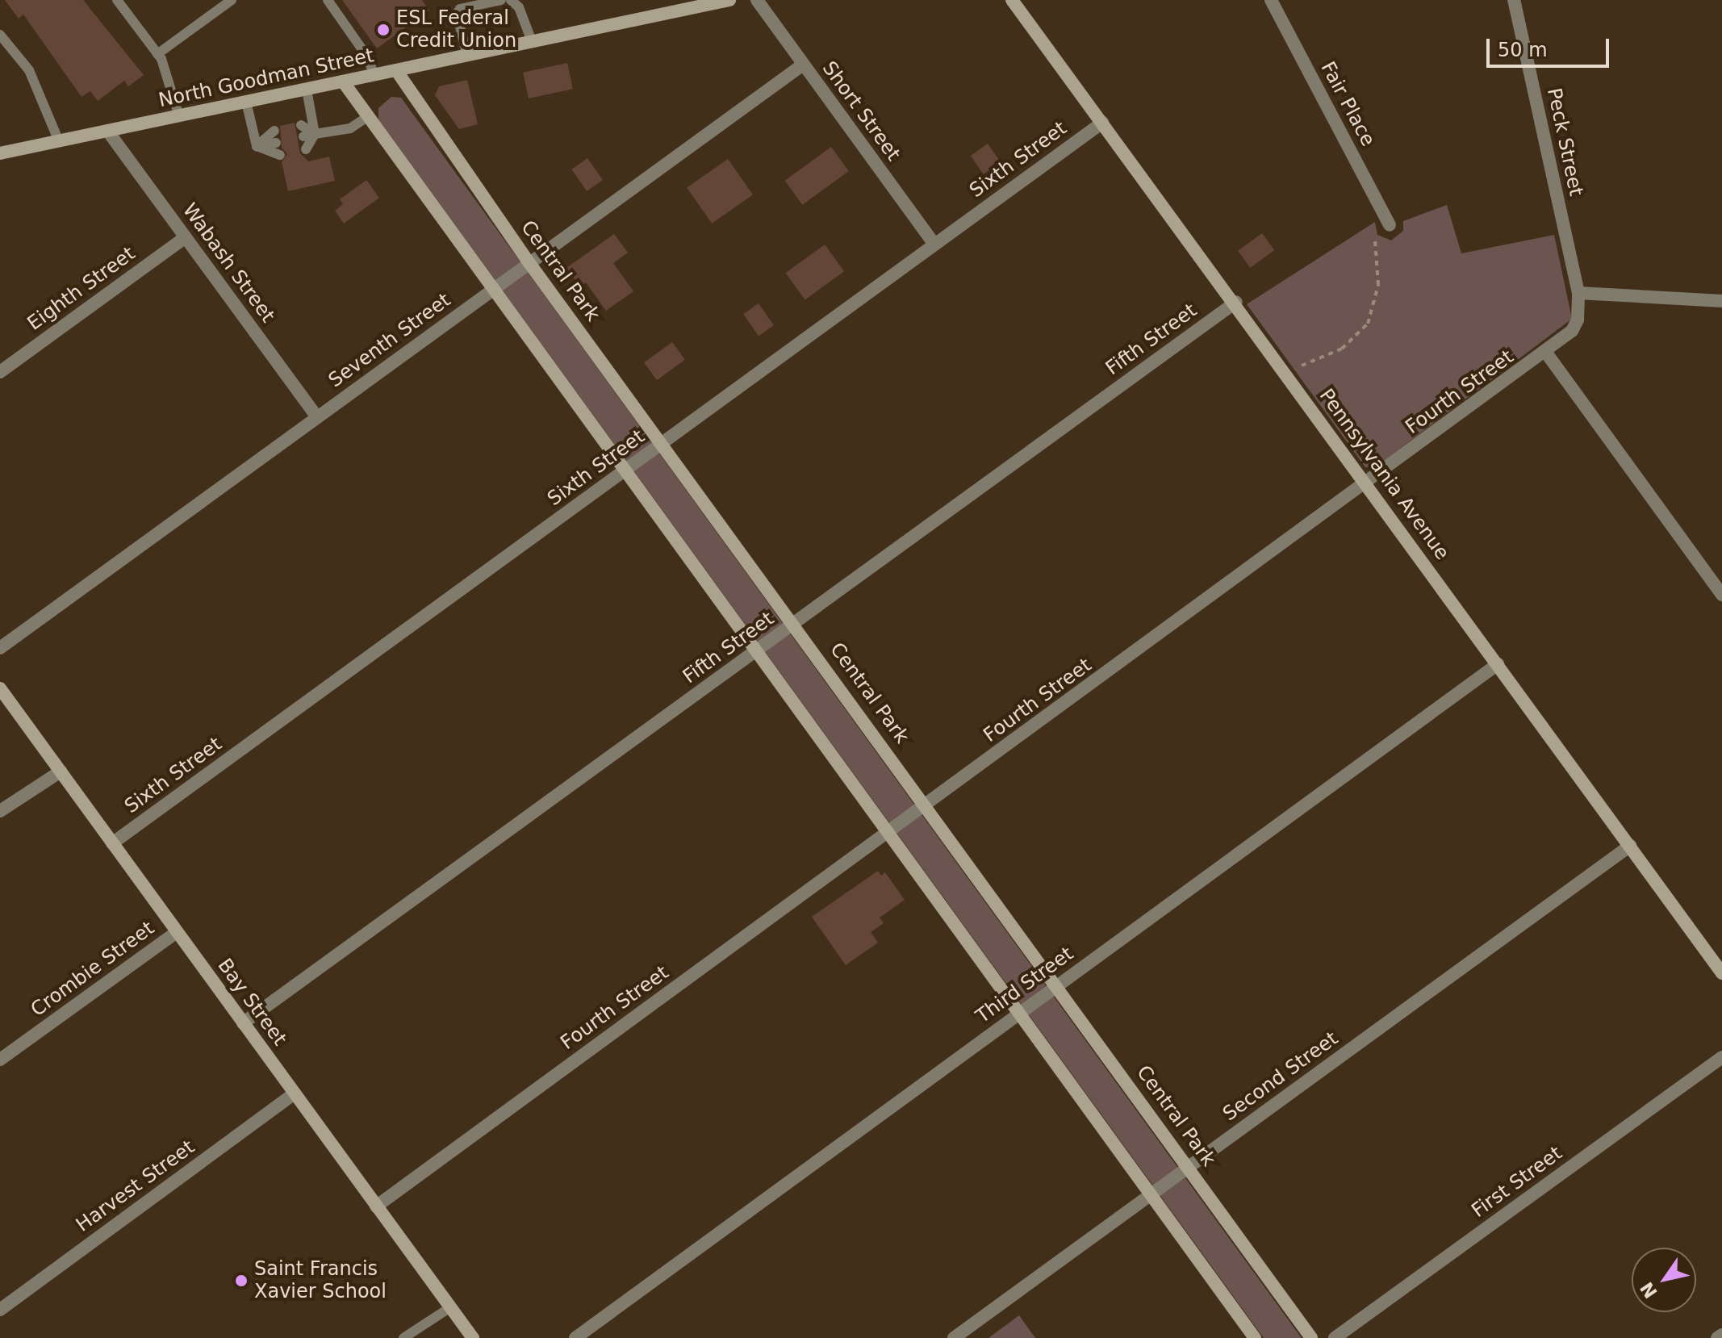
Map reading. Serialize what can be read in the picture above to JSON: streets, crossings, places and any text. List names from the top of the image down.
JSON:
{
  "streets": {
    "main road": [
      "North Goodman Street",
      "Central Park",
      "Pennsylvania Avenue",
      "Bay Street"
    ],
    "street": [
      "Fair Place",
      "Short Street",
      "Peck Street",
      "Sixth Street",
      "Wabash Street",
      "Eighth Street",
      "Fifth Street",
      "Seventh Street",
      "Fourth Street",
      "Crombie Street",
      "Third Street",
      "Second Street",
      "First Street",
      "Harvest Street"
    ]
  },
  "crossings": [
    ["North Goodman Street", "Wabash Street"],
    ["North Goodman Street", "Central Park"],
    ["Short Street", "Sixth Street"],
    ["Short Street", "Seventh Street"],
    ["Peck Street", "Fourth Street"],
    ["Sixth Street", "Central Park"],
    ["Sixth Street", "Pennsylvania Avenue"],
    ["Sixth Street", "Bay Street"],
    ["Wabash Street", "Eighth Street"],
    ["Wabash Street", "Seventh Street"],
    ["Central Park", "Fifth Street"],
    ["Central Park", "Seventh Street"],
    ["Central Park", "Fourth Street"],
    ["Central Park", "Third Street"],
    ["Central Park", "Second Street"],
    ["Fifth Street", "Pennsylvania Avenue"],
    ["Fifth Street", "Bay Street"],
    ["Fourth Street", "Pennsylvania Avenue"],
    ["Fourth Street", "Bay Street"],
    ["Pennsylvania Avenue", "Third Street"],
    ["Pennsylvania Avenue", "Second Street"],
    ["Crombie Street", "Bay Street"],
    ["Bay Street", "Harvest Street"]
  ],
  "places": ["ESL Federal Credit Union", "Saint Francis Xavier School"],
  "scale_bar": "50 m",
  "north": "bottom left"
}
